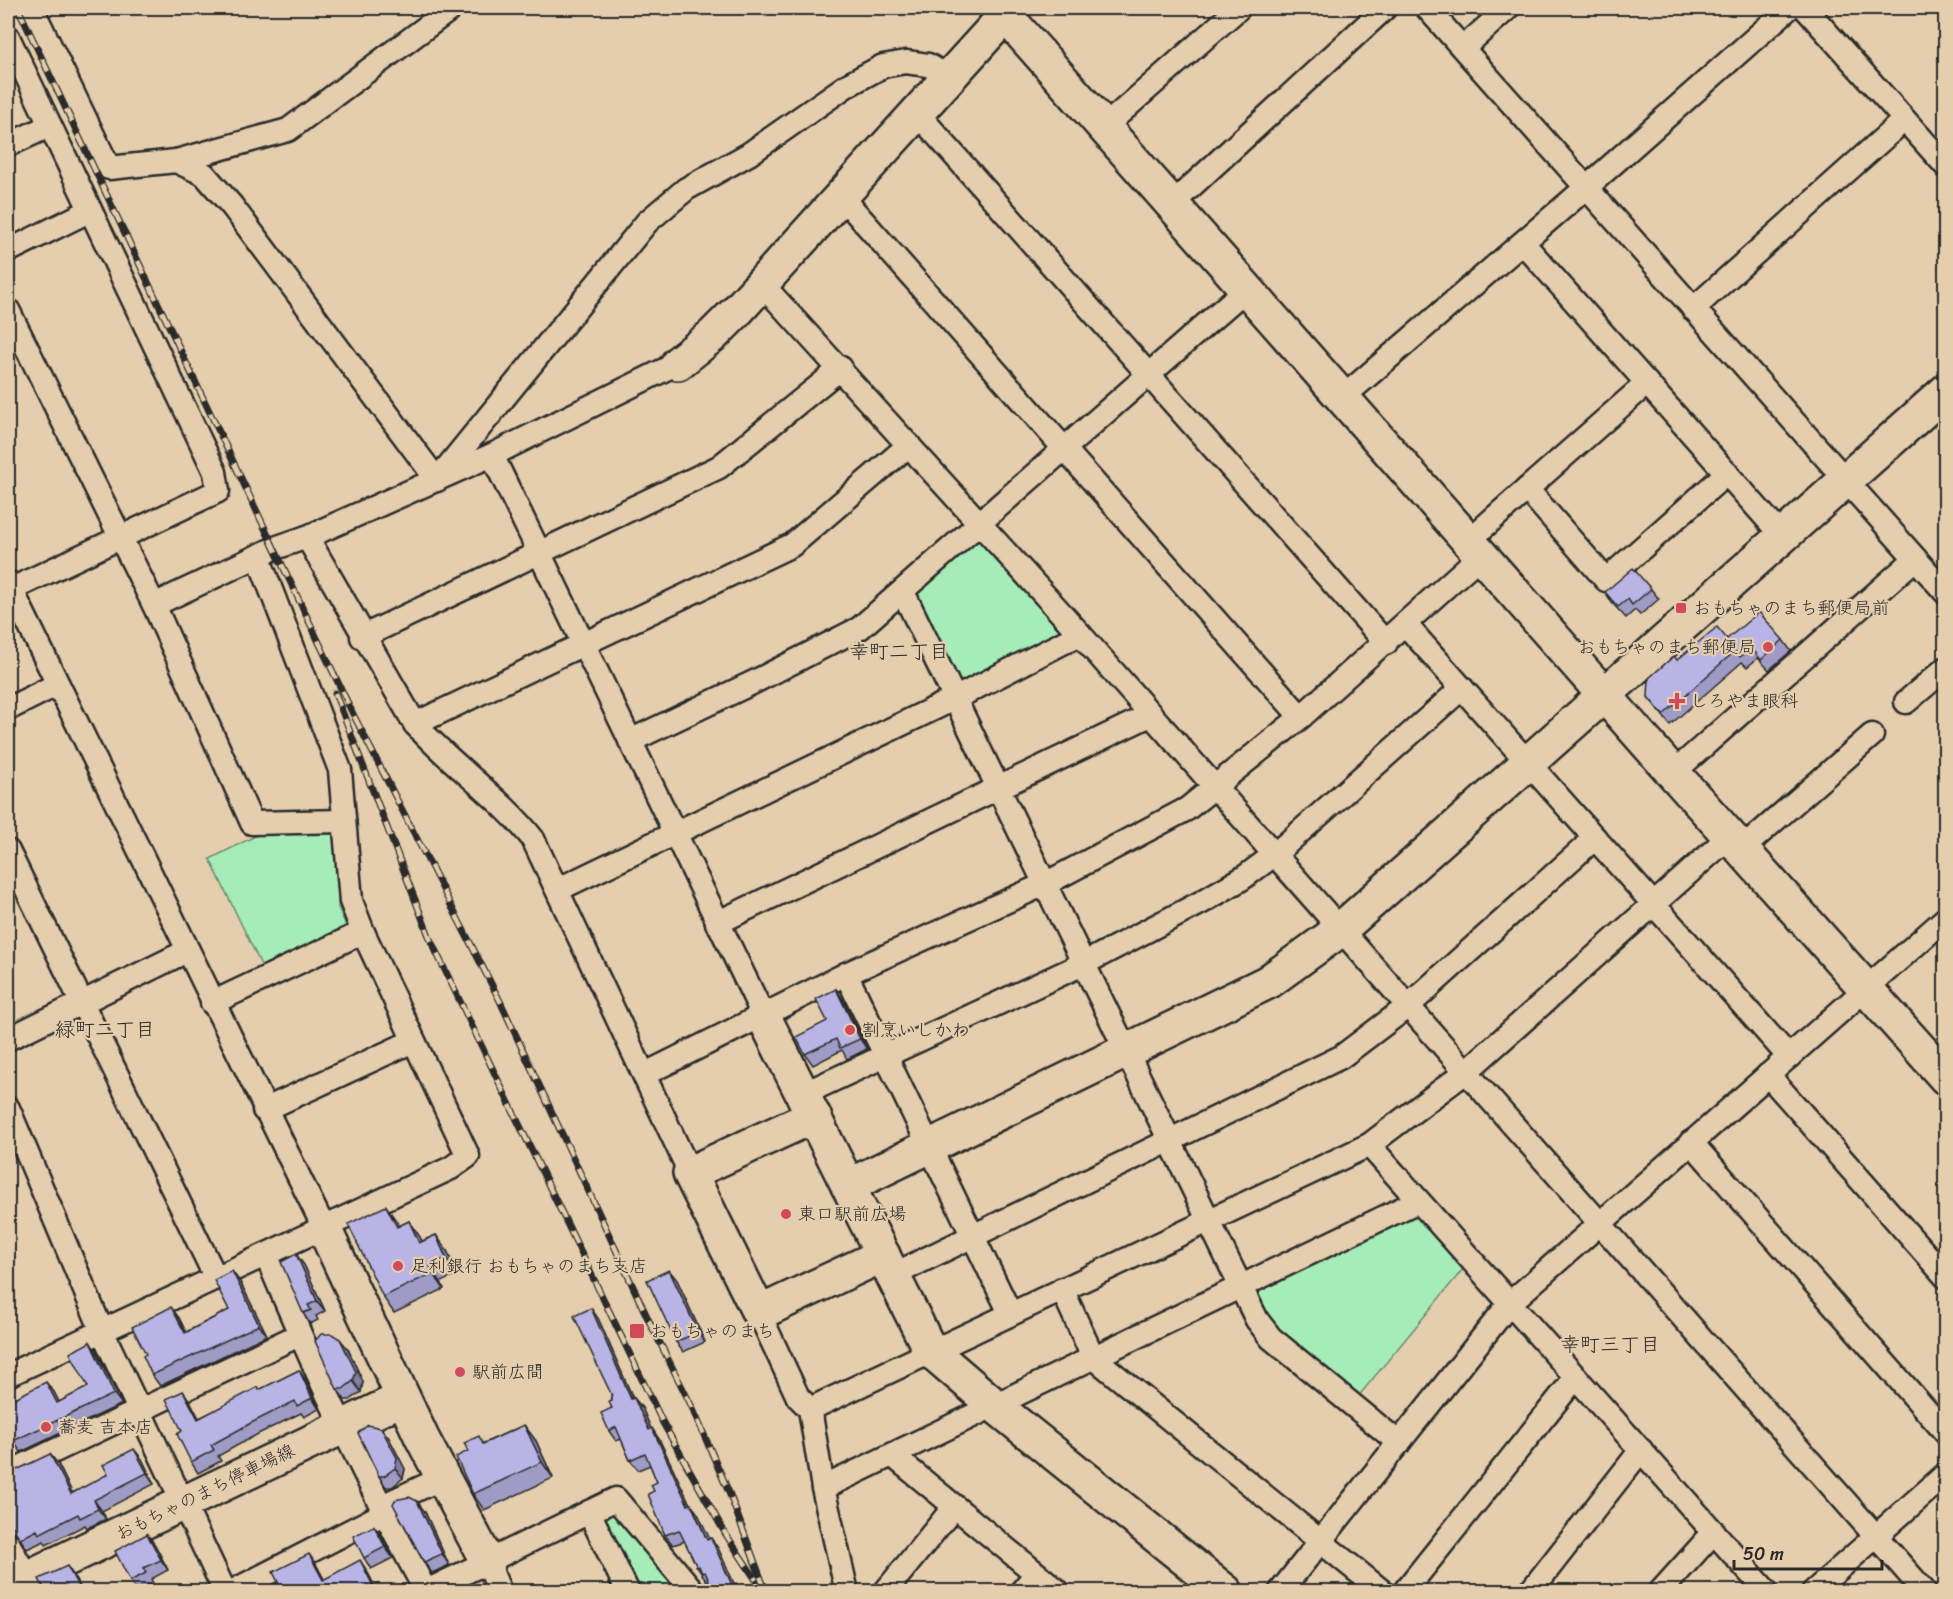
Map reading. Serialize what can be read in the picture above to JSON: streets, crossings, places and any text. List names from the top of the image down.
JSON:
{
  "streets": {
    "street": ["おもちゃのまち停車場線"]
  },
  "districts": ["幸町二丁目", "緑町二丁目", "幸町三丁目"],
  "places": {
    "transit": ["おもちゃのまち郵便局前", "おもちゃのまち"],
    "other": [
      "おもちゃのまち郵便局",
      "割烹いしかわ",
      "東口駅前広場",
      "足利銀行 おもちゃのまち支店",
      "駅前広間",
      "蕎麦 吉本店"
    ],
    "health": ["しろやま眼科"]
  },
  "scale_bar": "50 m"
}
